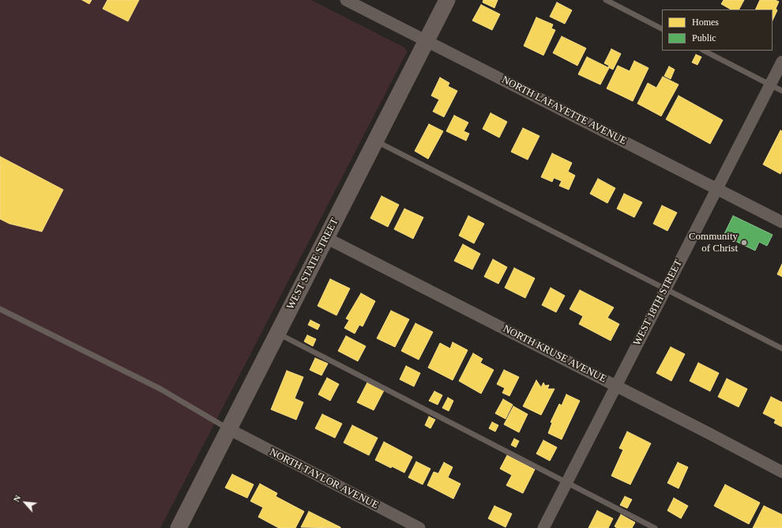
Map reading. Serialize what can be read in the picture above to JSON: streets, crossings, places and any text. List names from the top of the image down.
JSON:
{
  "streets": {
    "street": [
      "NORTH LAFAYETTE AVENUE",
      "WEST STATE STREET",
      "WEST 18TH STREET",
      "NORTH KRUSE AVENUE",
      "NORTH TAYLOR AVENUE"
    ]
  },
  "crossings": [
    ["NORTH LAFAYETTE AVENUE", "WEST STATE STREET"],
    ["NORTH LAFAYETTE AVENUE", "WEST 18TH STREET"],
    ["WEST STATE STREET", "NORTH KRUSE AVENUE"],
    ["WEST STATE STREET", "NORTH TAYLOR AVENUE"],
    ["WEST 18TH STREET", "NORTH KRUSE AVENUE"]
  ],
  "places": ["Community of Christ"],
  "legend": ["Homes", "Public"],
  "north": "top left"
}
